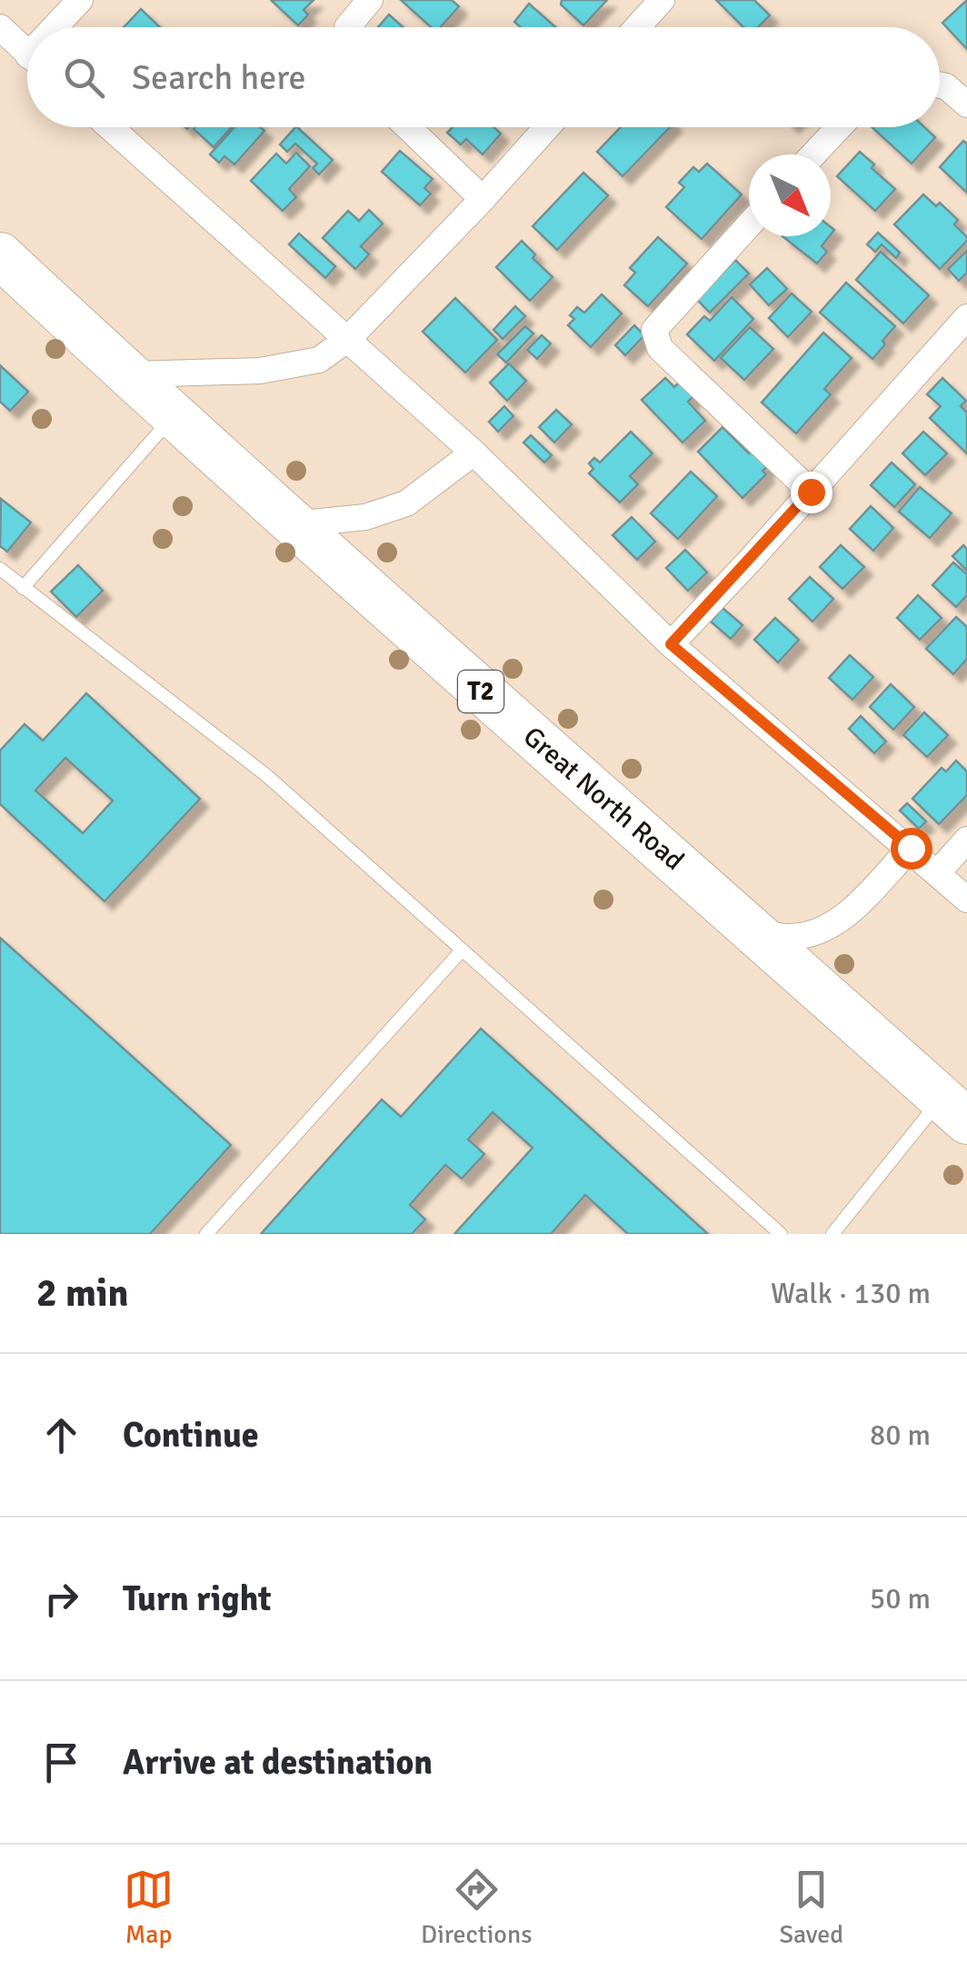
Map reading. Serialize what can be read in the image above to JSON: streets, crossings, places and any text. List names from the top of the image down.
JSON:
{
  "streets": {
    "highway": ["T2", "Great North Road"]
  },
  "north": "bottom right",
  "page": {
    "search": "Search here",
    "heading": ["2 min", "Walk · 130 m"],
    "list": [
      ["Continue", "80 m"],
      ["Turn right", "50 m"],
      "Arrive at destination"
    ],
    "nav": ["Map", "Directions", "Saved"]
  }
}
